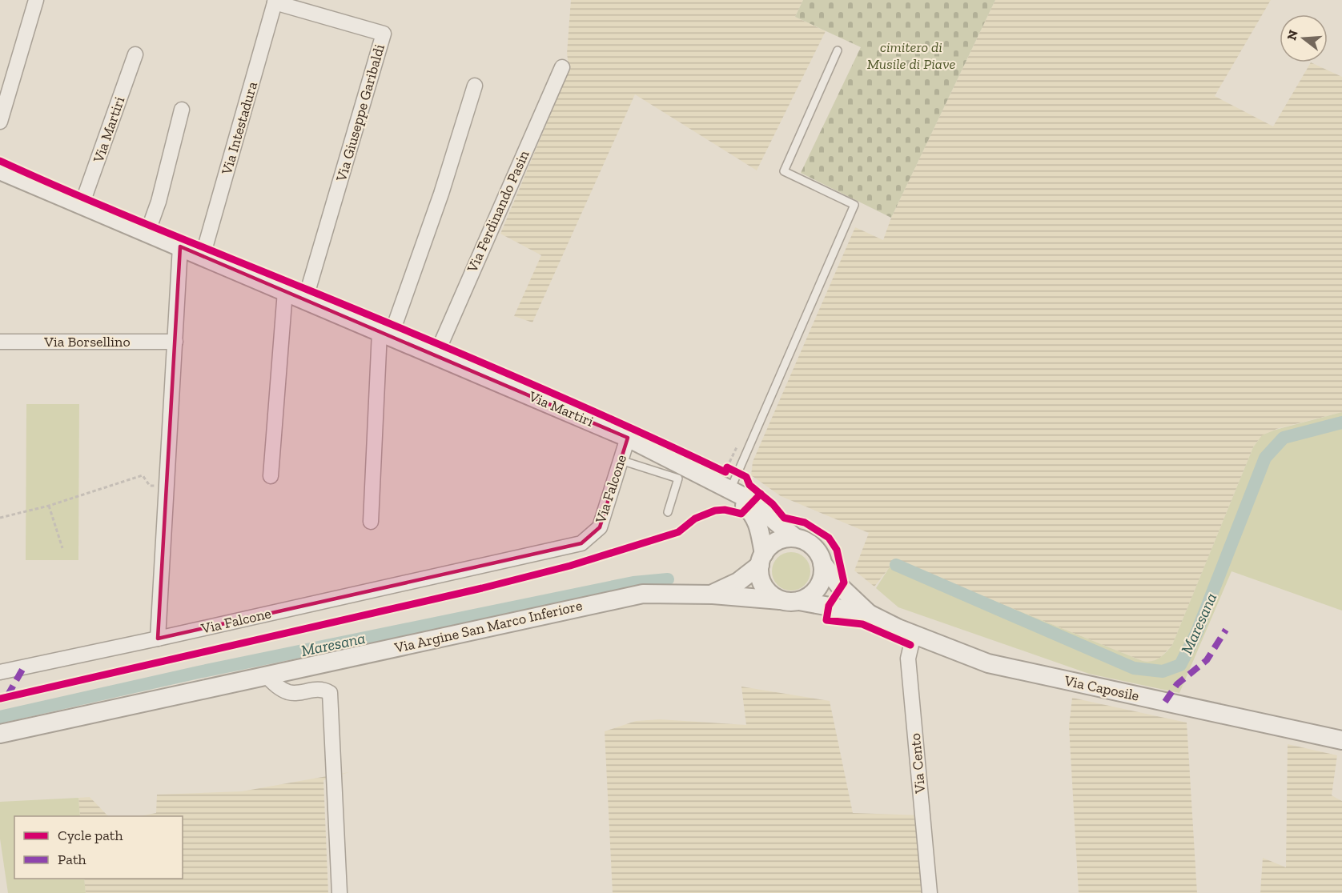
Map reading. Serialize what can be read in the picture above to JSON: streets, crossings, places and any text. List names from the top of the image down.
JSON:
{
  "streets": {
    "street": [
      "Via Giuseppe Garibaldi",
      "Via Intestadura",
      "Via Martiri",
      "Via Ferdinando Pasin",
      "Via Borsellino",
      "Via Falcone",
      "Via Argine San Marco Inferiore",
      "Via Caposile",
      "Via Cento"
    ]
  },
  "crossings": [
    ["Via Giuseppe Garibaldi", "Via Intestadura"],
    ["Via Giuseppe Garibaldi", "Via Martiri"],
    ["Via Intestadura", "Via Martiri"],
    ["Via Martiri", "Via Ferdinando Pasin"],
    ["Via Martiri", "Via Falcone"],
    ["Via Martiri", "Via Argine San Marco Inferiore"],
    ["Via Martiri", "Via Caposile"],
    ["Via Argine San Marco Inferiore", "Via Caposile"],
    ["Via Caposile", "Via Cento"]
  ],
  "water": ["Maresana"],
  "parks": ["cimitero di Musile di Piave"],
  "legend": ["Cycle path", "Path"],
  "north": "left"
}
